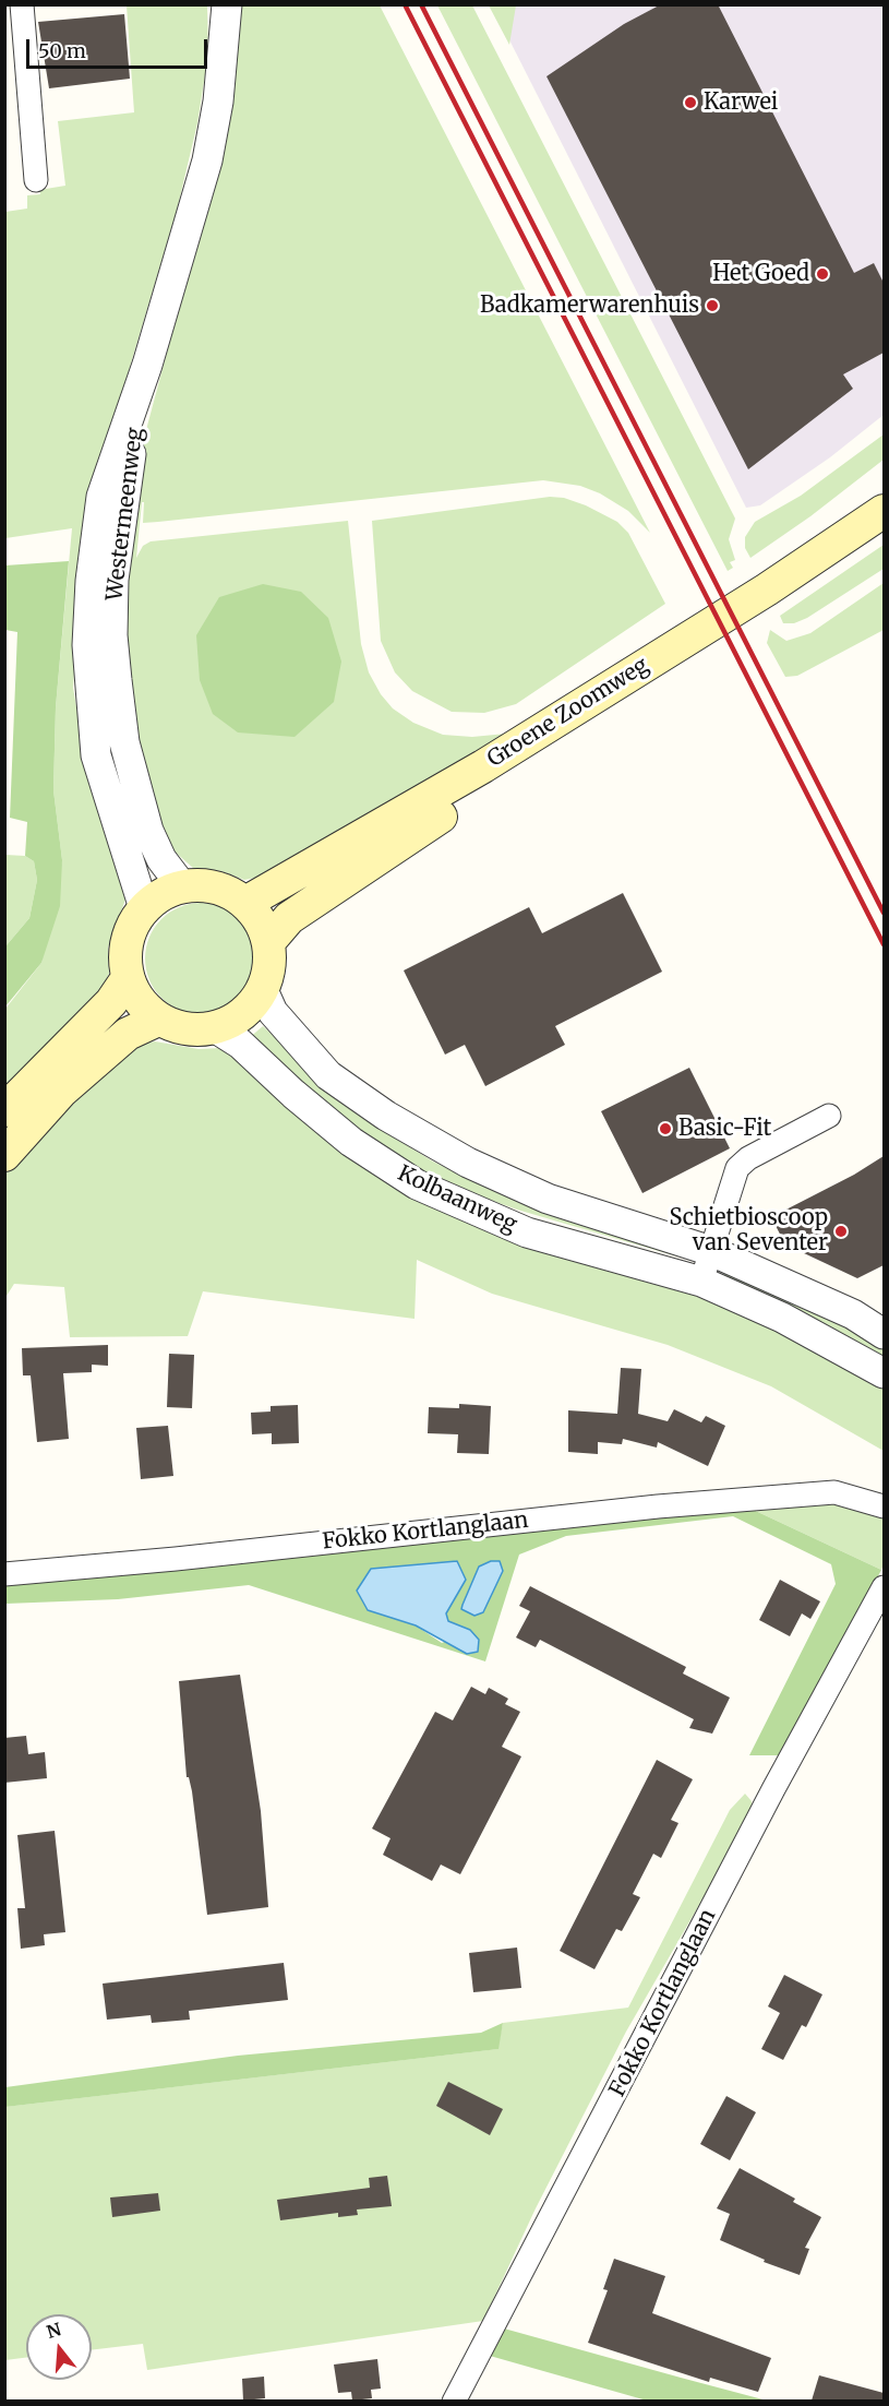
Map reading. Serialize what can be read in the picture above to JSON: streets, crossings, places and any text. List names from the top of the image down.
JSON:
{
  "streets": {
    "main road": ["Groene Zoomweg"],
    "street": ["Westermeenweg", "Kolbaanweg", "Fokko Kortlanglaan"]
  },
  "crossings": [
    ["Westermeenweg", "Groene Zoomweg"],
    ["Westermeenweg", "Kolbaanweg"],
    ["Groene Zoomweg", "Kolbaanweg"]
  ],
  "places": [
    "Karwei",
    "Het Goed",
    "Badkamerwarenhuis",
    "Basic-Fit",
    "Schietbioscoop van Seventer"
  ],
  "scale_bar": "50 m",
  "north": "top"
}
